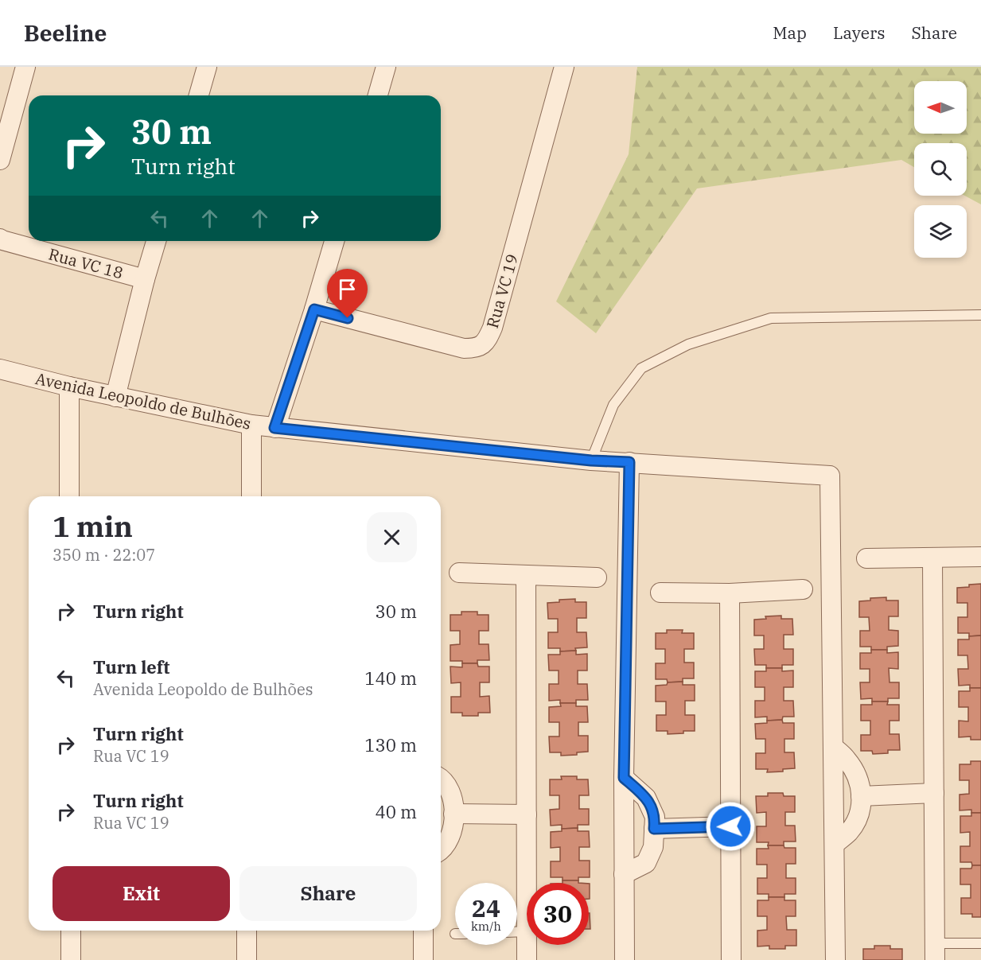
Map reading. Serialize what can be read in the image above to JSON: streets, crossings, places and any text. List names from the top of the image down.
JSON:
{
  "streets": {
    "street": ["Rua VC 18", "Rua VC 19", "Avenida Leopoldo de Bulhões"]
  },
  "crossings": [
    ["Rua VC 18", "Avenida Leopoldo de Bulhões"]
  ],
  "north": "left",
  "page": {
    "header": "Beeline",
    "nav": ["Map", "Layers", "Share"],
    "turn": ["30 m", "Turn right"],
    "heading": ["1 min", "350 m · 22:07"],
    "list": [
      {
        "name": "Turn right",
        "value": "30 m"
      },
      {
        "name": "Turn left",
        "note": "Avenida Leopoldo de Bulhões",
        "value": "140 m"
      },
      {
        "name": "Turn right",
        "note": "Rua VC 19",
        "value": "130 m"
      },
      {
        "name": "Turn right",
        "note": "Rua VC 19",
        "value": "40 m"
      }
    ],
    "buttons": ["Exit", "Share"],
    "speed": "24 km/h",
    "limit": "30"
  }
}
